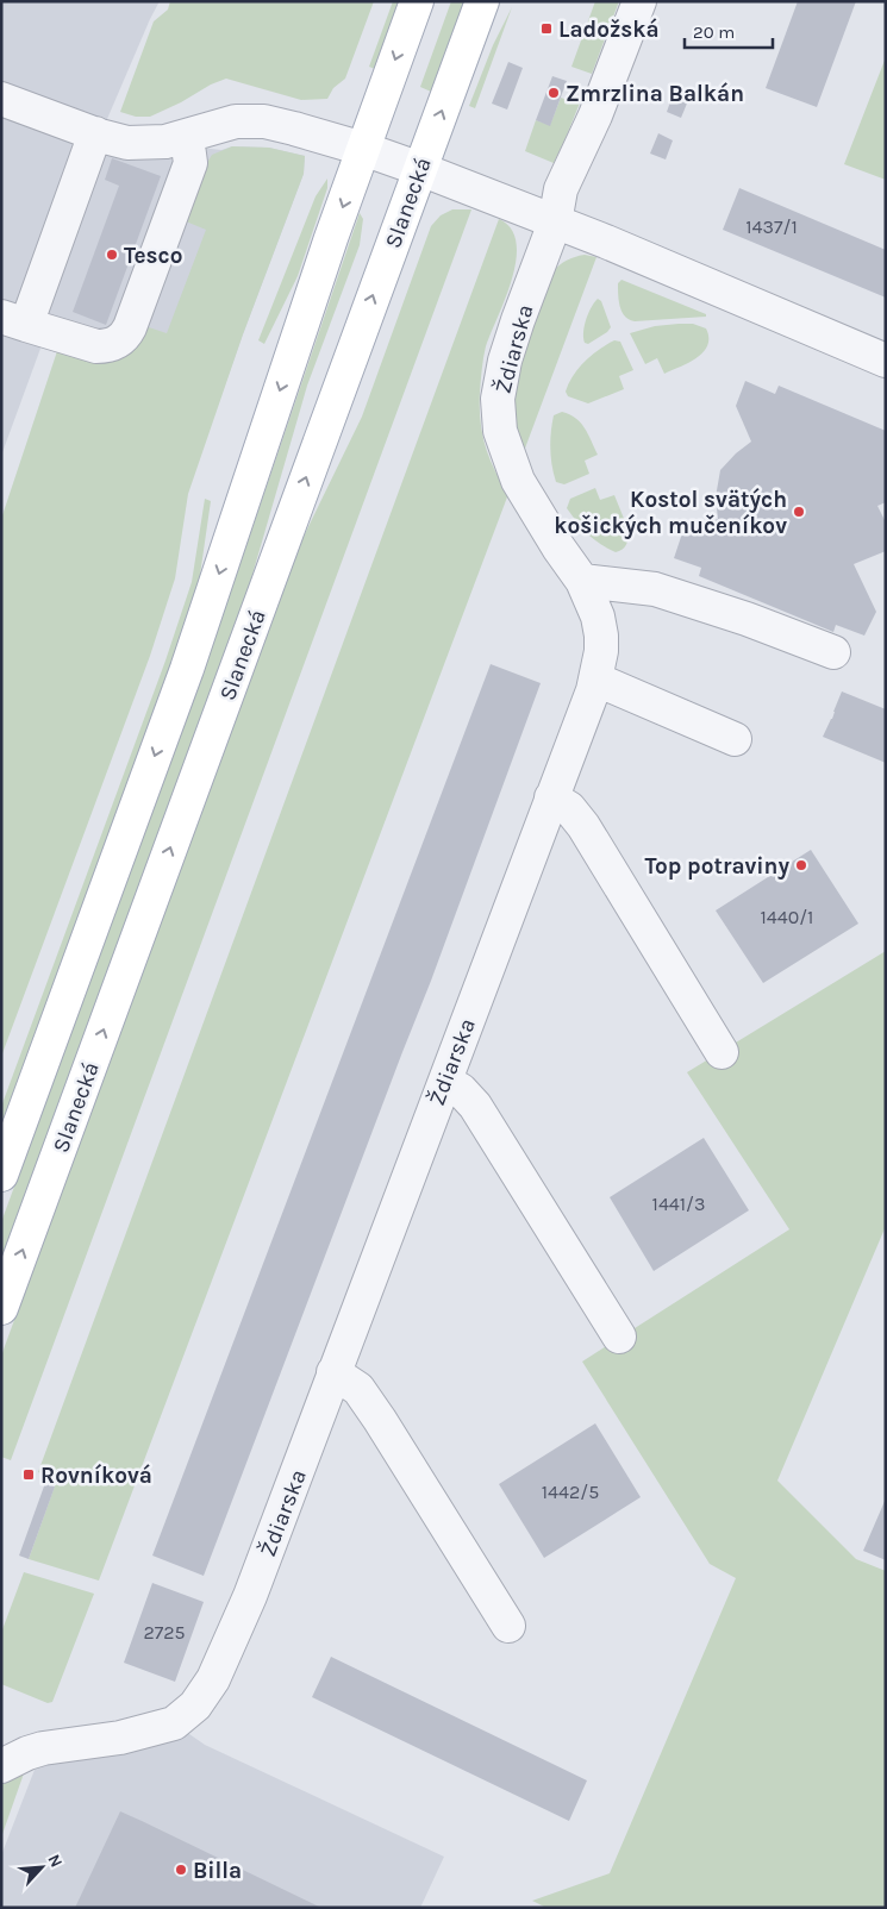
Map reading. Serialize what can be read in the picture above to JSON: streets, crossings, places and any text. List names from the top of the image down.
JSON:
{
  "streets": {
    "main road": ["Slanecká"],
    "street": ["Ždiarska"]
  },
  "places": {
    "transit": ["Ladožská", "Rovníková"],
    "other": [
      "Zmrzlina Balkán",
      "Tesco",
      "Kostol svätých košických mučeníkov",
      "Top potraviny",
      "Billa"
    ]
  },
  "house_numbers": [
    "1437/1",
    "1440/1",
    "1441/3",
    "1442/5",
    "2725"
  ],
  "scale_bar": "20 m",
  "north": "top right"
}
